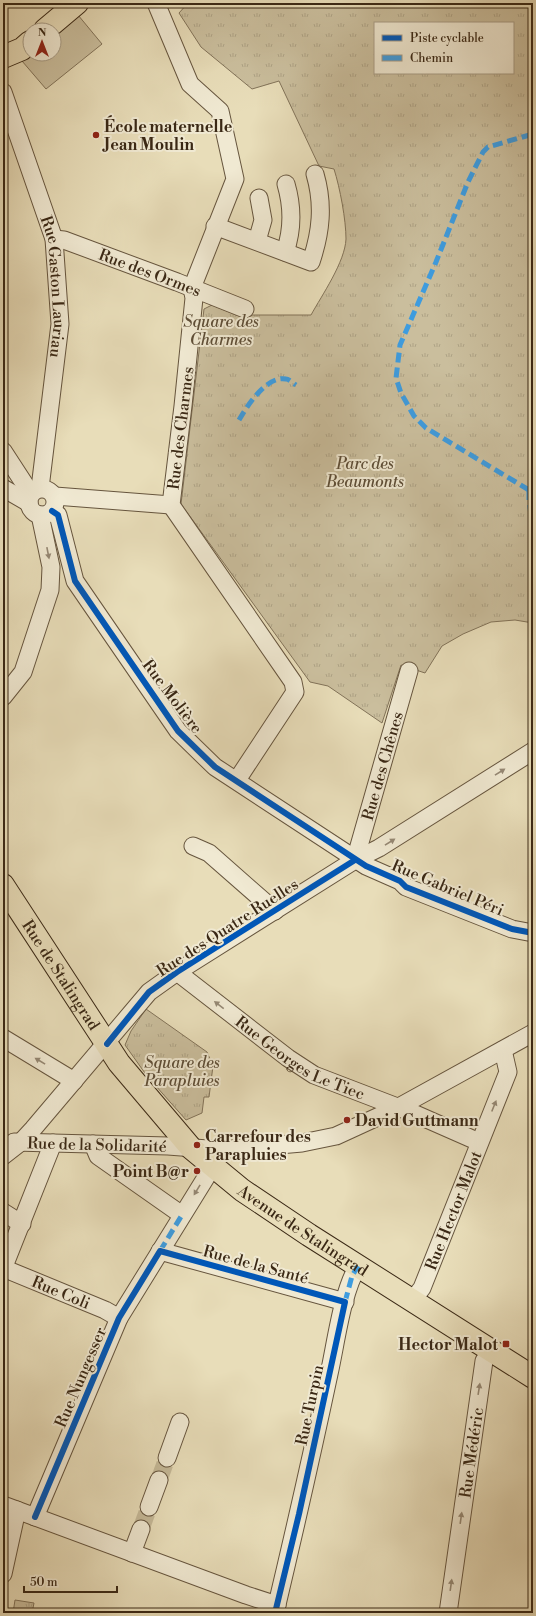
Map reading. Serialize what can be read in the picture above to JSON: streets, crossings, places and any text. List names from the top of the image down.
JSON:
{
  "streets": {
    "main road": ["Rue de Stalingrad", "Avenue de Stalingrad"],
    "street": [
      "Rue des Ormes",
      "Rue Gaston Lauriau",
      "Rue des Charmes",
      "Rue Molière",
      "Rue des Chênes",
      "Rue Gabriel Péri",
      "Rue des Quatre Ruelles",
      "Rue Georges Le Tiec",
      "Rue de la Solidarité",
      "Rue Hector Malot",
      "Rue de la Santé",
      "Rue Coli",
      "Rue Nungesser",
      "Rue Turpin",
      "Rue Médéric"
    ]
  },
  "crossings": [
    ["Rue des Ormes", "Rue Gaston Lauriau"],
    ["Rue des Ormes", "Rue des Charmes"],
    ["Rue Gaston Lauriau", "Rue Molière"],
    ["Rue des Charmes", "Rue Molière"],
    ["Rue Molière", "Rue des Chênes"],
    ["Rue Molière", "Rue Gabriel Péri"],
    ["Rue Molière", "Rue des Quatre Ruelles"],
    ["Rue des Chênes", "Rue Gabriel Péri"],
    ["Rue des Chênes", "Rue des Quatre Ruelles"],
    ["Rue Gabriel Péri", "Rue des Quatre Ruelles"],
    ["Rue des Quatre Ruelles", "Rue de Stalingrad"],
    ["Rue des Quatre Ruelles", "Rue Georges Le Tiec"],
    ["Rue des Quatre Ruelles", "Rue de la Solidarité"],
    ["Rue des Quatre Ruelles", "Avenue de Stalingrad"],
    ["Rue de Stalingrad", "Avenue de Stalingrad"],
    ["Rue Georges Le Tiec", "Rue de la Solidarité"],
    ["Rue Georges Le Tiec", "Rue Hector Malot"],
    ["Rue de la Solidarité", "Rue Hector Malot"],
    ["Rue de la Solidarité", "Avenue de Stalingrad"],
    ["Rue Hector Malot", "Avenue de Stalingrad"],
    ["Avenue de Stalingrad", "Rue Nungesser"],
    ["Avenue de Stalingrad", "Rue Turpin"],
    ["Avenue de Stalingrad", "Rue Médéric"],
    ["Rue de la Santé", "Rue Nungesser"],
    ["Rue de la Santé", "Rue Turpin"],
    ["Rue Coli", "Rue Nungesser"]
  ],
  "one_way": ["Rue Georges Le Tiec", "Rue Hector Malot", "Rue Médéric"],
  "parks": ["Square des Charmes", "Parc des Beaumonts", "Square des Parapluies"],
  "places": {
    "other": [
      "École maternelle Jean Moulin",
      "David Guttmann",
      "Carrefour des Parapluies",
      "Point B@r"
    ],
    "transit": ["Hector Malot"]
  },
  "legend": ["Piste cyclable", "Chemin"],
  "scale_bar": "50 m",
  "north": "top"
}
